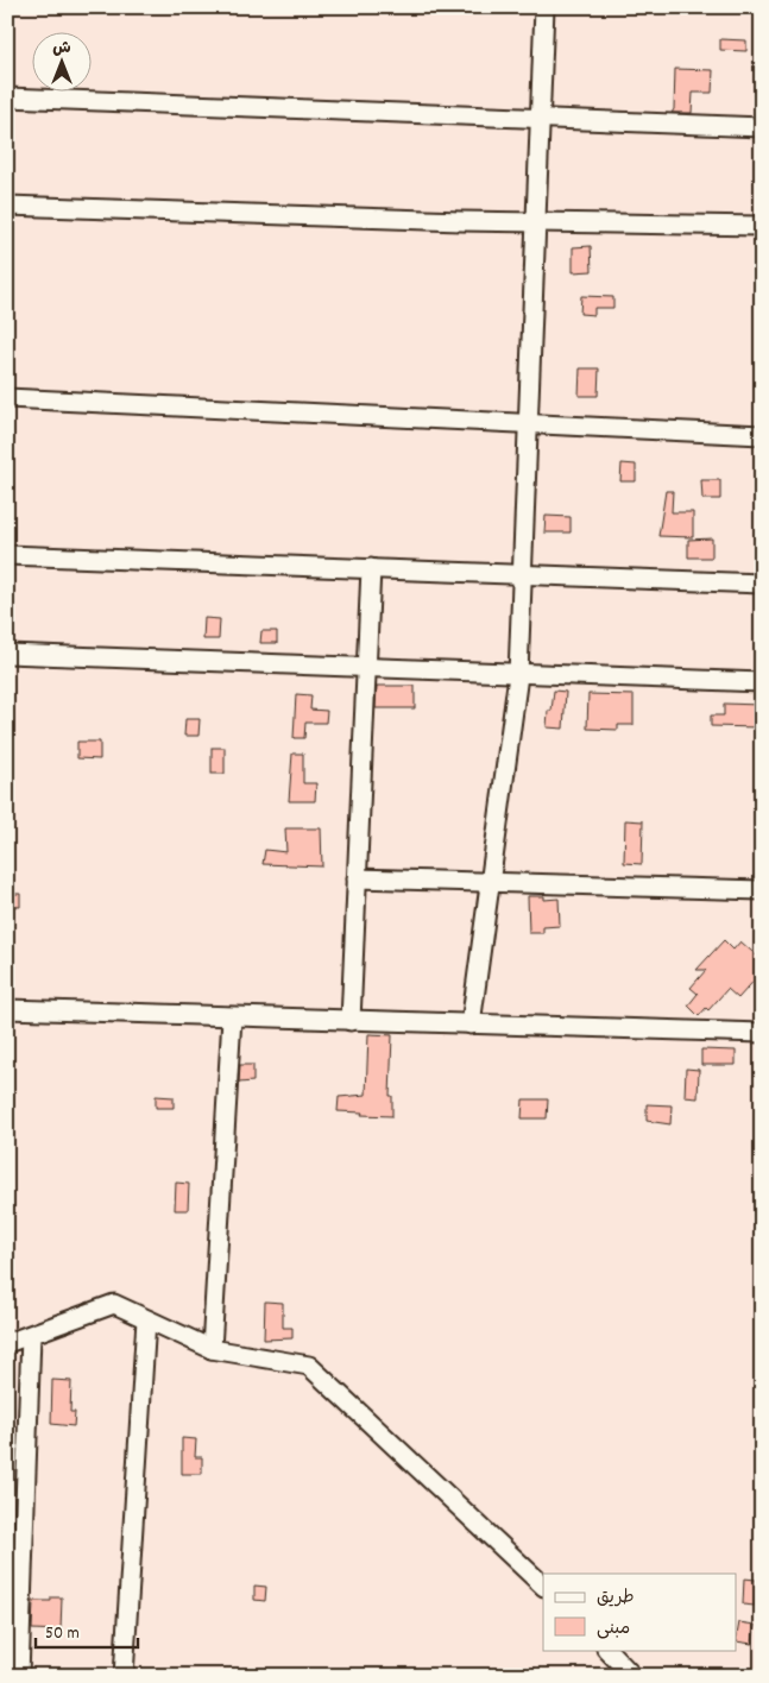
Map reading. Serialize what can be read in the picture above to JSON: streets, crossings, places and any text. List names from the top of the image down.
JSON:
{
  "legend": ["طريق", "مبنى"],
  "scale_bar": "50 m",
  "north": "top"
}
